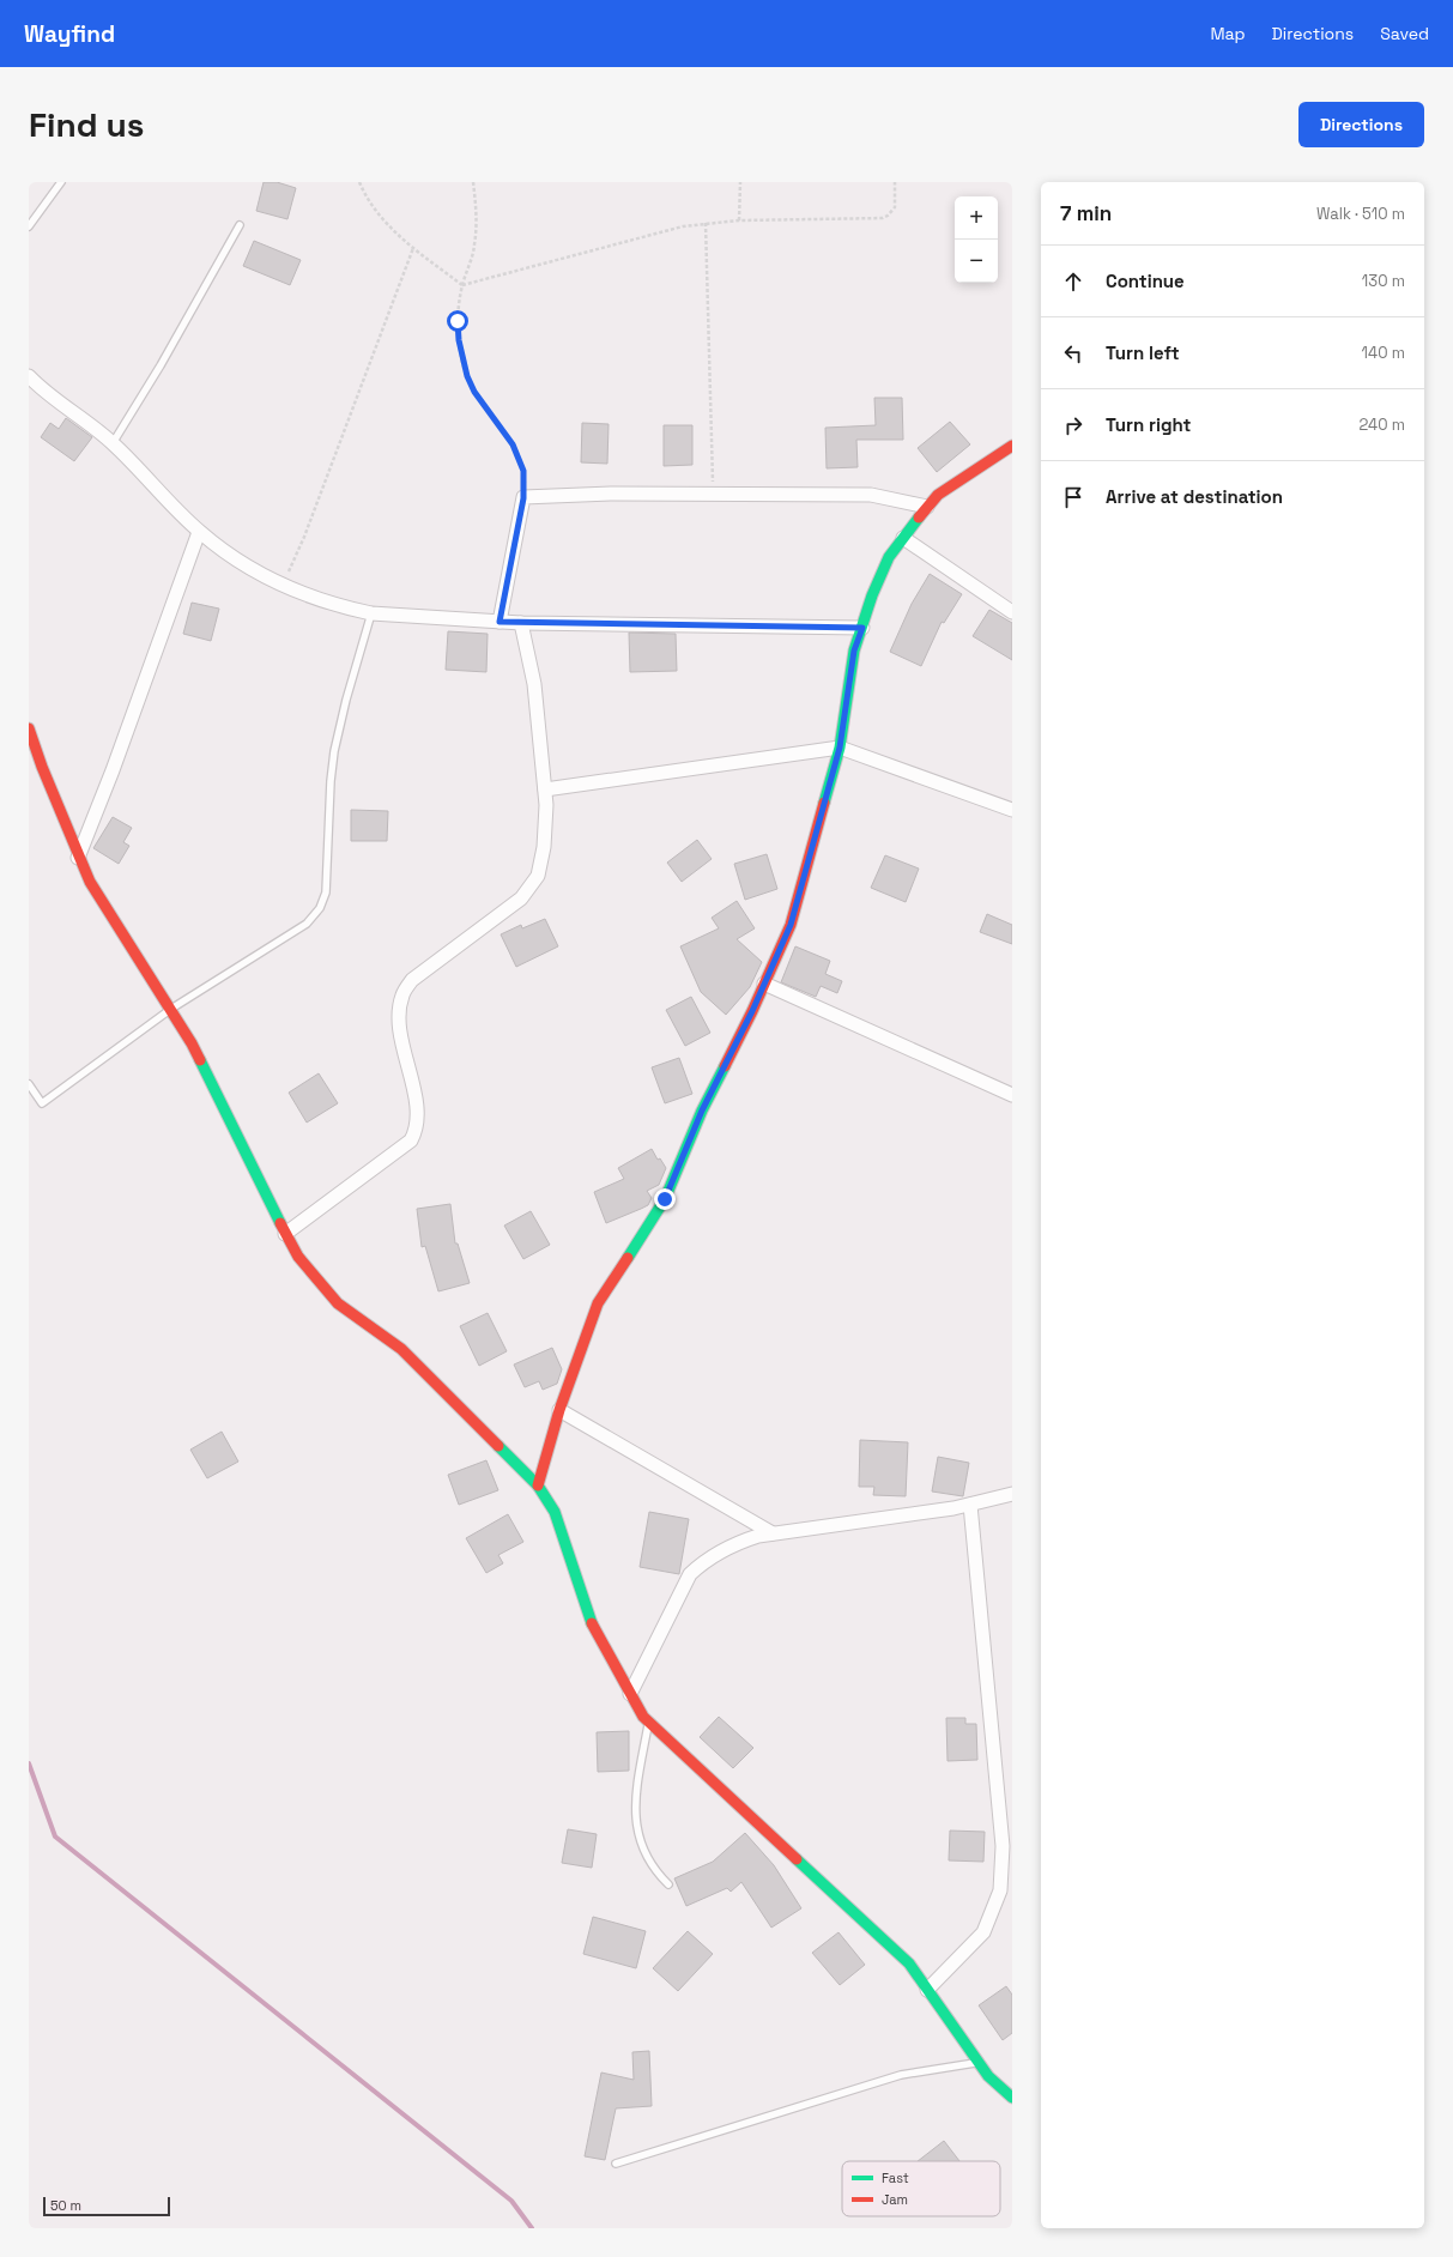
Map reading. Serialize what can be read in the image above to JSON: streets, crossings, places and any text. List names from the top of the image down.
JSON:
{
  "legend": ["Fast", "Jam"],
  "scale_bar": "50 m",
  "page": {
    "header": "Wayfind",
    "nav": ["Map", "Directions", "Saved"],
    "buttons": "Directions",
    "title": "Find us",
    "heading": ["7 min", "Walk · 510 m"],
    "map_buttons": ["+", "−"],
    "list": [
      ["Continue", "130 m"],
      ["Turn left", "140 m"],
      ["Turn right", "240 m"],
      "Arrive at destination"
    ],
    "scale": "50 m"
  }
}
